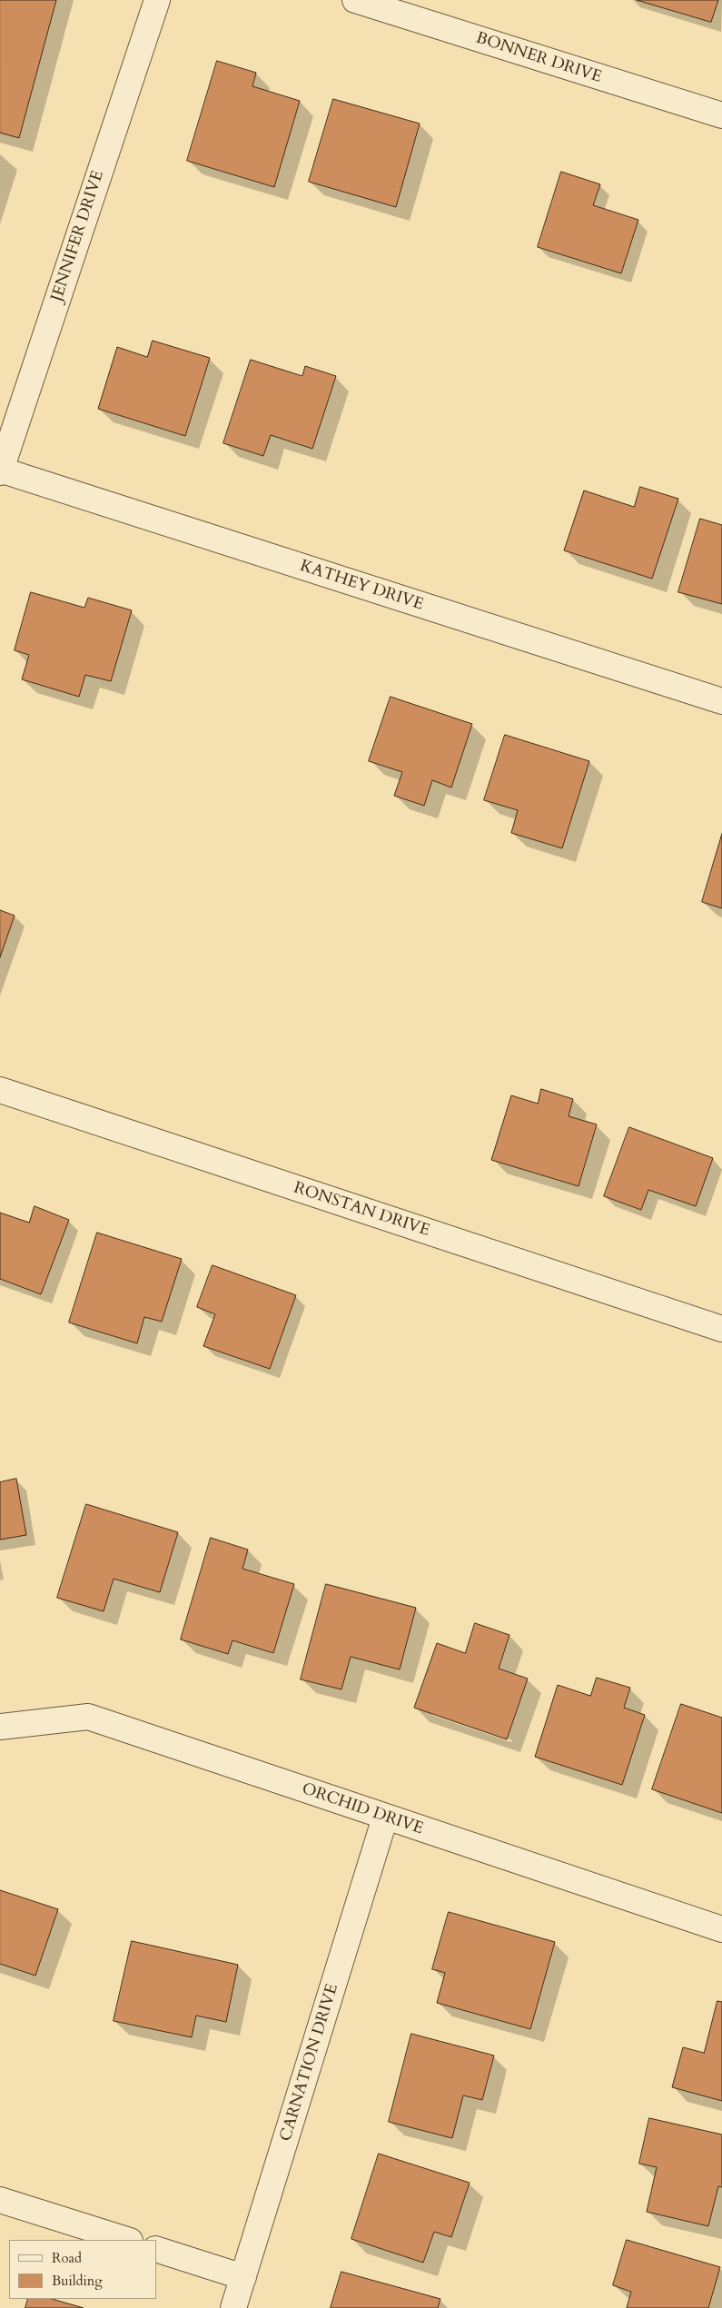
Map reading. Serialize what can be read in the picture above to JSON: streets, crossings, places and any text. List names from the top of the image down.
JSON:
{
  "streets": {
    "street": [
      "BONNER DRIVE",
      "JENNIFER DRIVE",
      "KATHEY DRIVE",
      "RONSTAN DRIVE",
      "ORCHID DRIVE",
      "CARNATION DRIVE"
    ]
  },
  "crossings": [
    ["JENNIFER DRIVE", "KATHEY DRIVE"],
    ["ORCHID DRIVE", "CARNATION DRIVE"]
  ],
  "legend": ["Road", "Building"]
}
